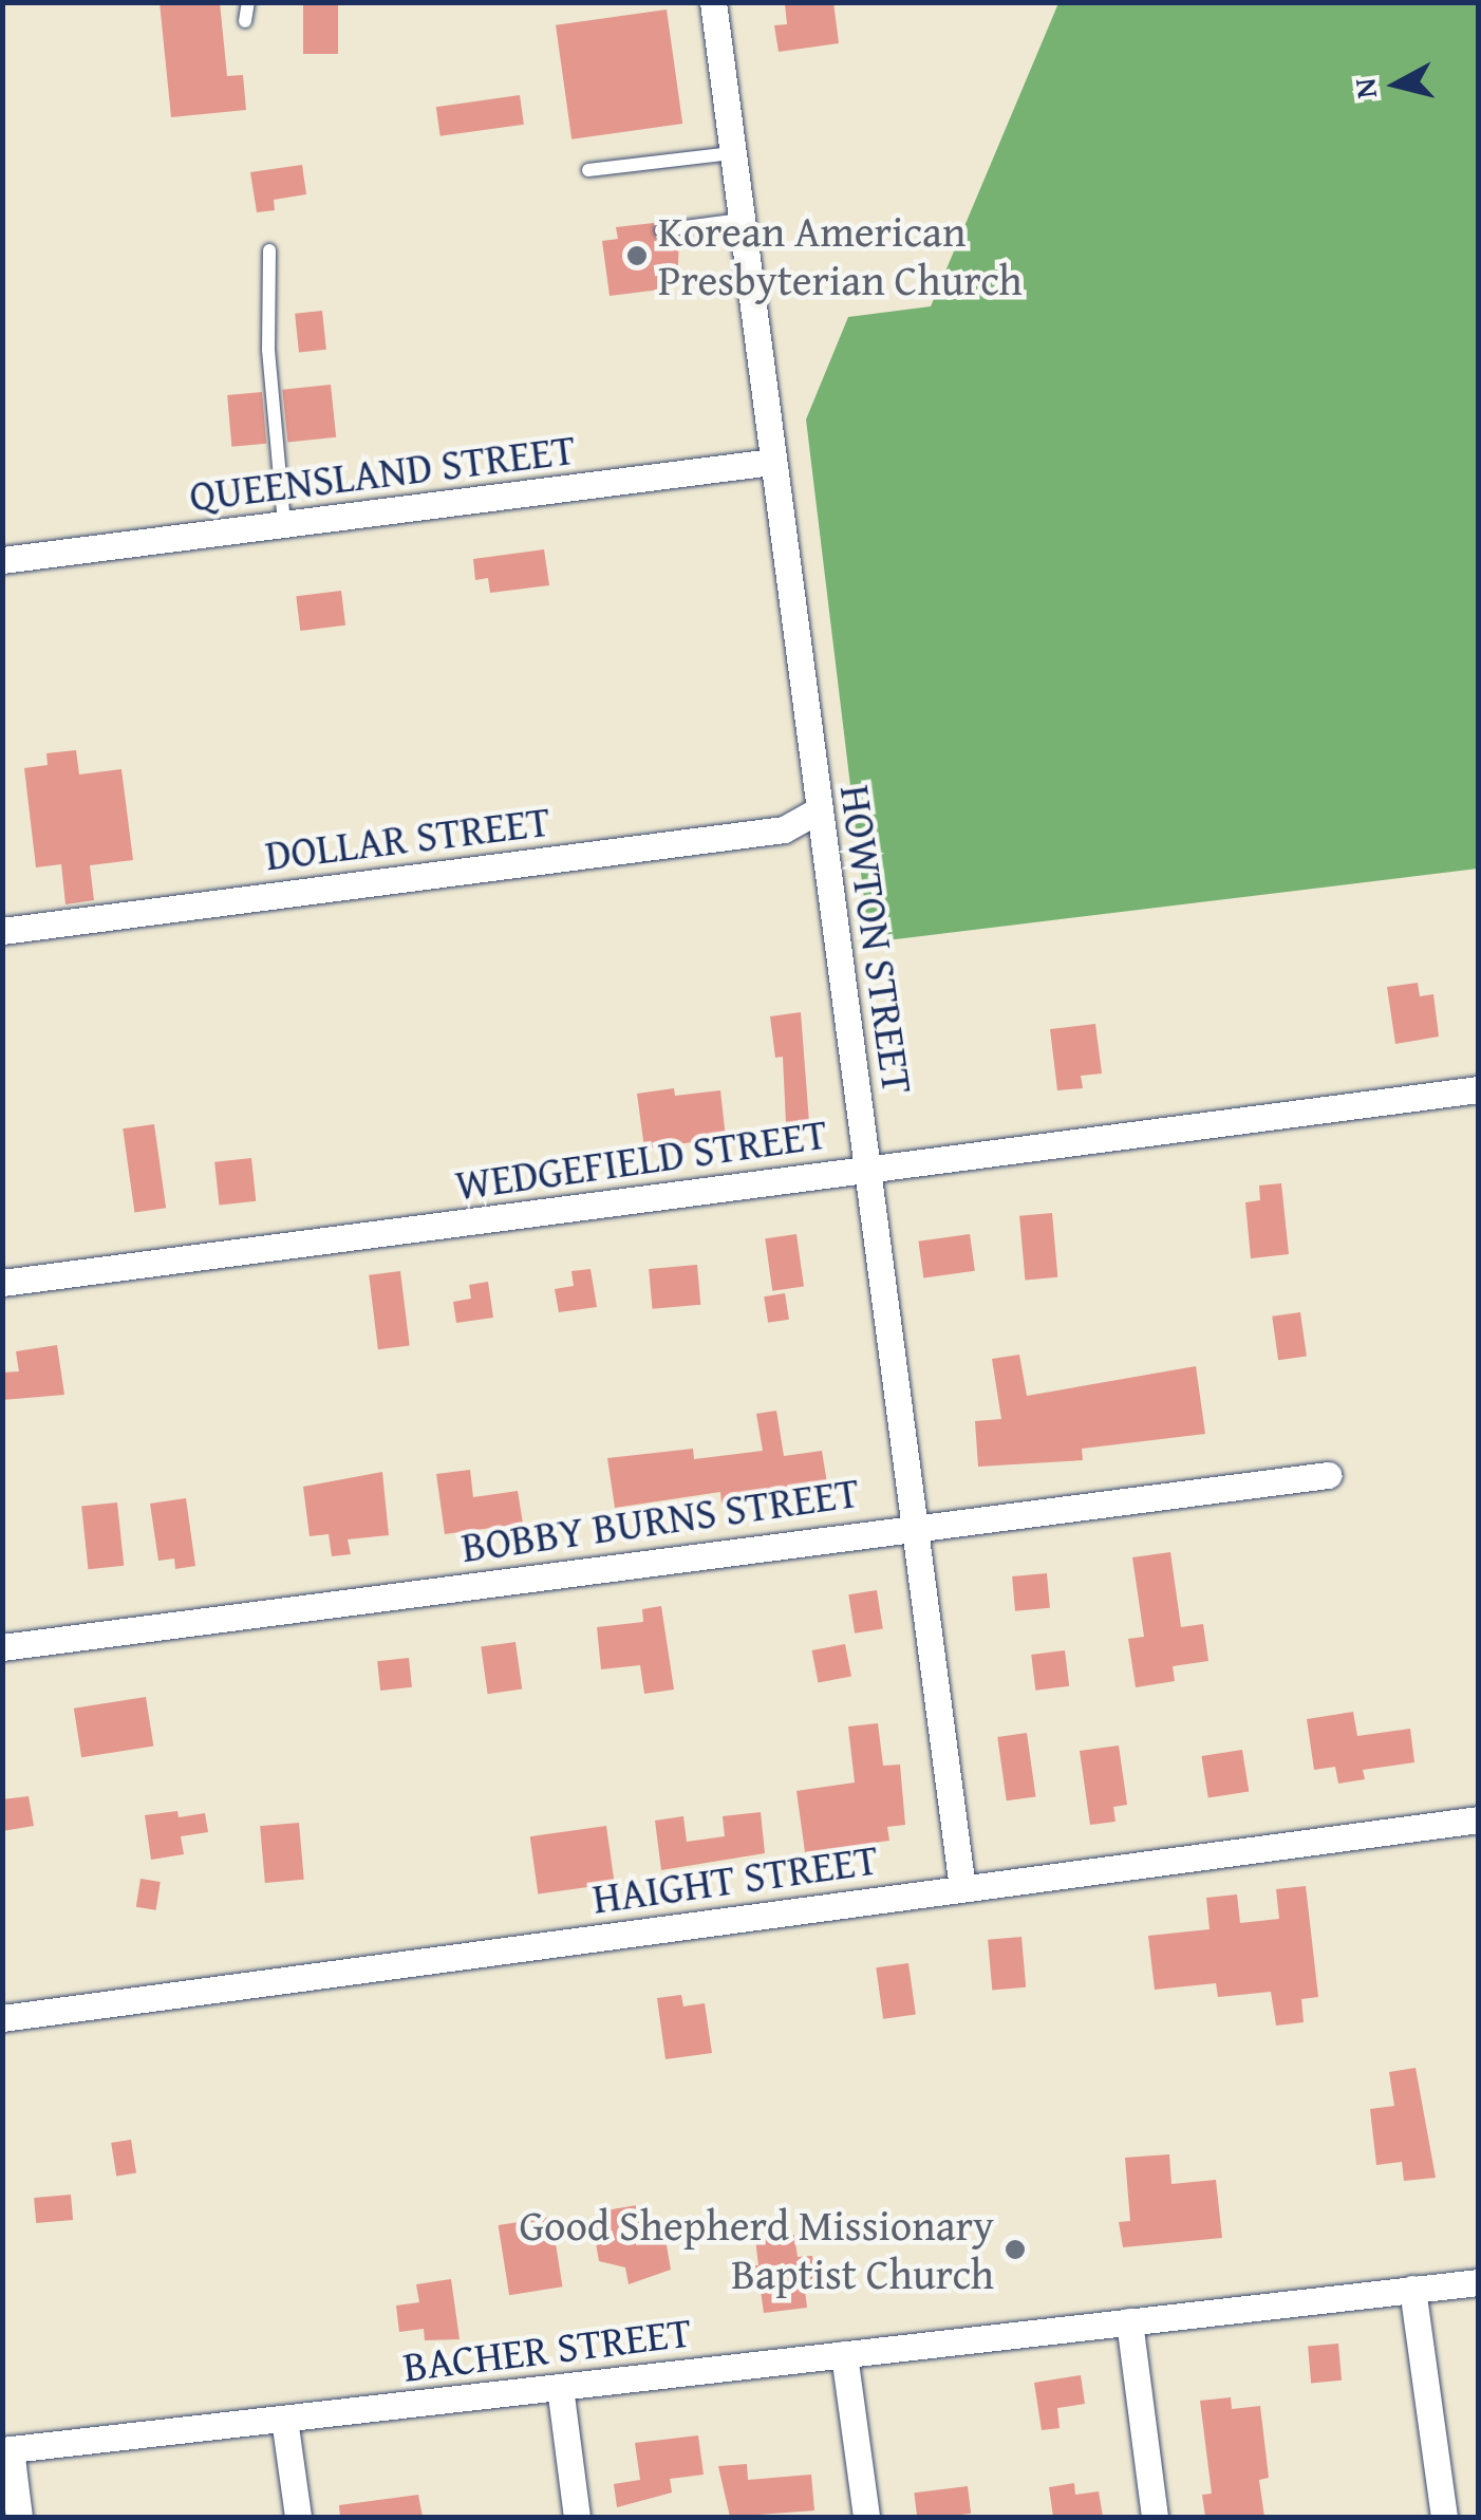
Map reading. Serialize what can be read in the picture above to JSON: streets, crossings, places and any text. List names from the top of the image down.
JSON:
{
  "streets": {
    "street": [
      "QUEENSLAND STREET",
      "DOLLAR STREET",
      "HOWTON STREET",
      "WEDGEFIELD STREET",
      "BOBBY BURNS STREET",
      "HAIGHT STREET",
      "BACHER STREET"
    ]
  },
  "crossings": [
    ["QUEENSLAND STREET", "HOWTON STREET"],
    ["DOLLAR STREET", "HOWTON STREET"],
    ["HOWTON STREET", "WEDGEFIELD STREET"],
    ["HOWTON STREET", "BOBBY BURNS STREET"],
    ["HOWTON STREET", "HAIGHT STREET"]
  ],
  "places": ["Korean American Presbyterian Church", "Good Shepherd Missionary Baptist Church"],
  "north": "left"
}
